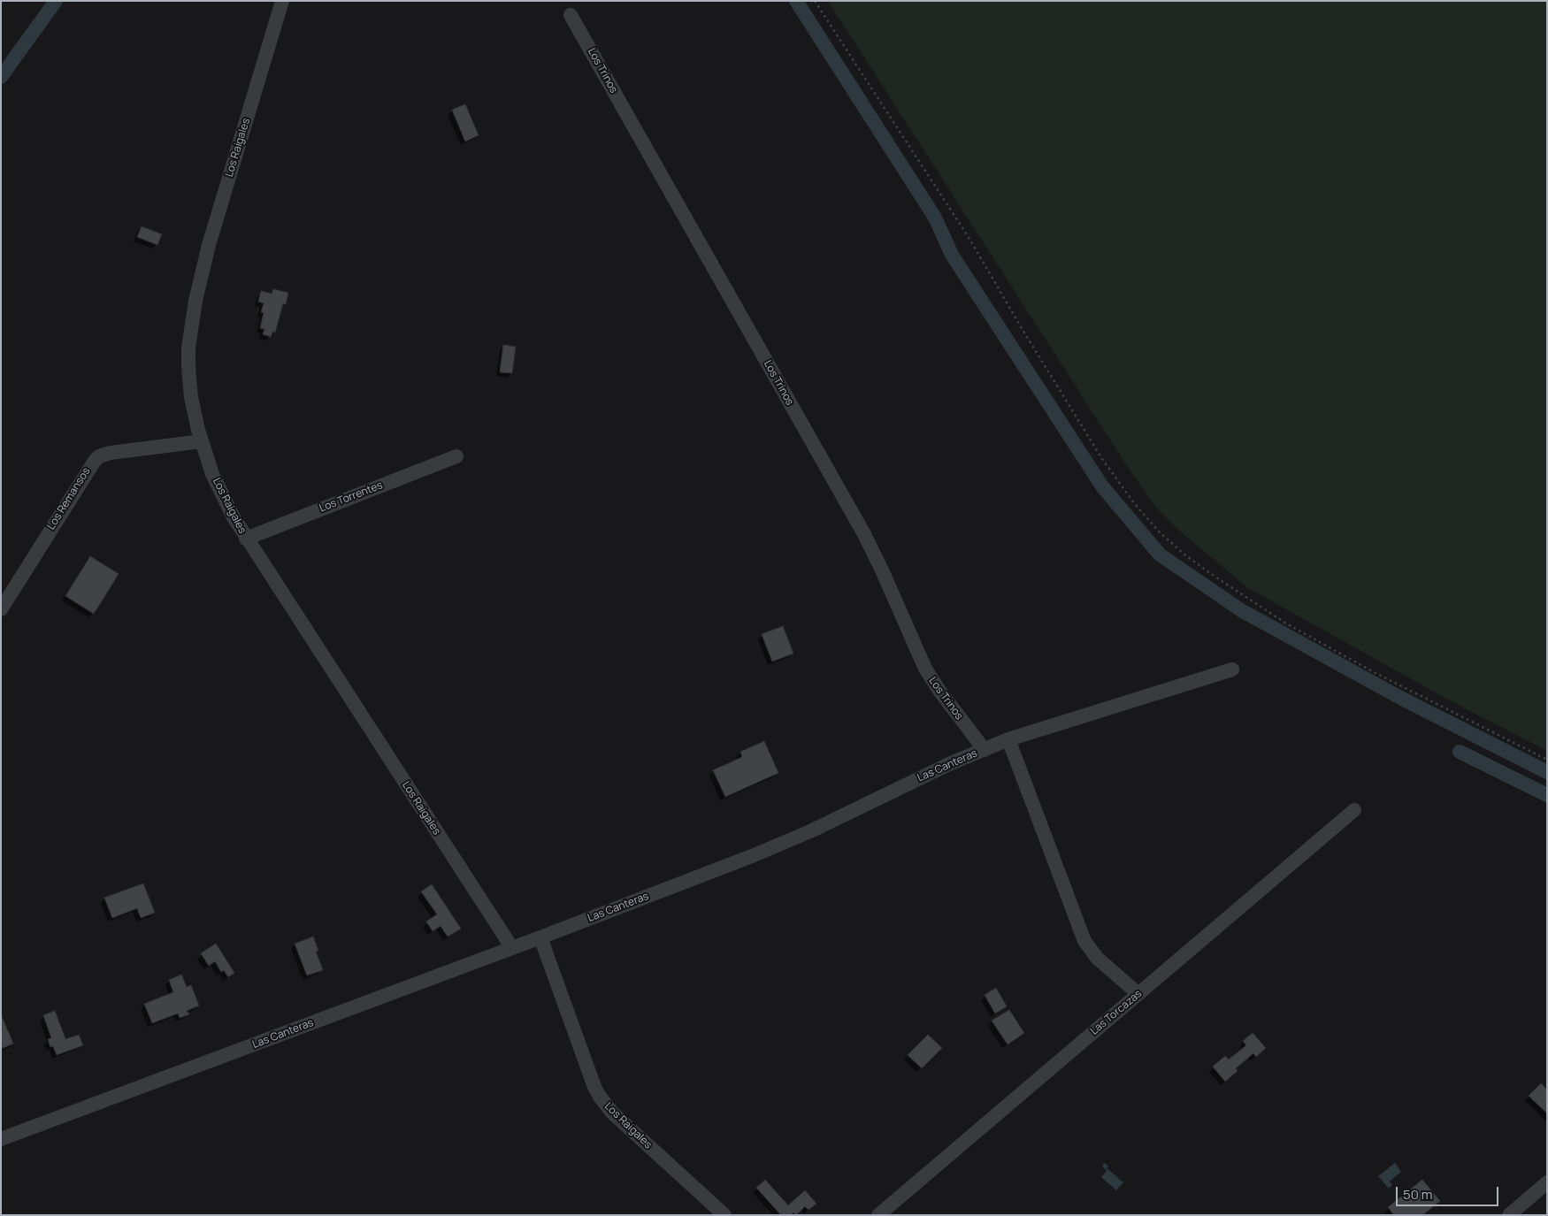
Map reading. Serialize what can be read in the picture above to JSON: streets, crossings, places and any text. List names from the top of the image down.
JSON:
{
  "streets": {
    "street": [
      "Los Trinos",
      "Los Raigales",
      "Los Torrentes",
      "Los Remansos",
      "Las Canteras",
      "Las Torcazas"
    ]
  },
  "crossings": [
    ["Los Trinos", "Las Canteras"],
    ["Los Raigales", "Los Torrentes"],
    ["Los Raigales", "Los Remansos"],
    ["Los Raigales", "Las Canteras"]
  ],
  "scale_bar": "50 m"
}
